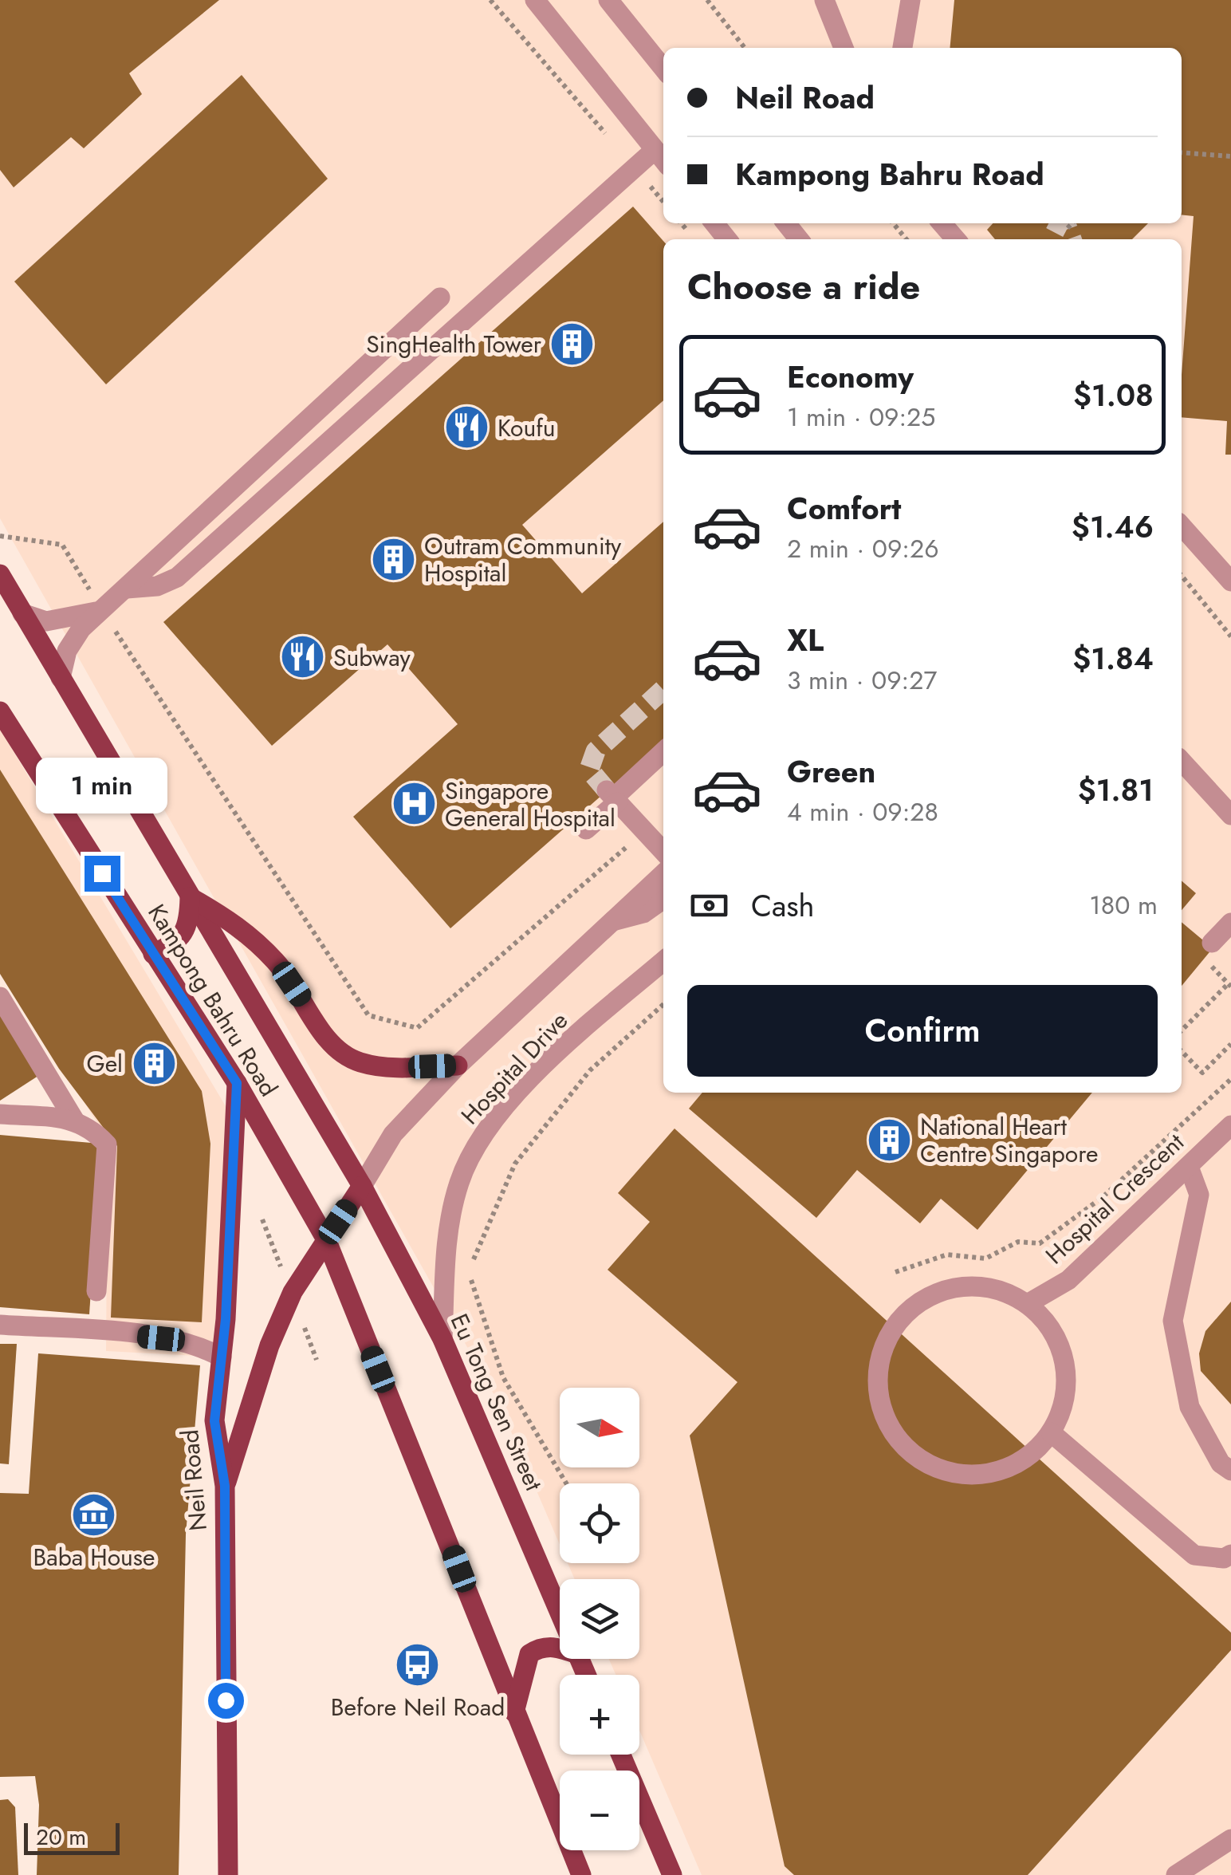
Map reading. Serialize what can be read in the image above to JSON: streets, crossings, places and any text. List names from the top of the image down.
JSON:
{
  "streets": {
    "main road": ["Kampong Bahru Road", "Eu Tong Sen Street", "Neil Road"],
    "street": ["Hospital Drive", "Hospital Crescent"]
  },
  "crossings": [
    ["Kampong Bahru Road", "Hospital Drive"],
    ["Kampong Bahru Road", "Eu Tong Sen Street"],
    ["Kampong Bahru Road", "Neil Road"],
    ["Hospital Drive", "Eu Tong Sen Street"]
  ],
  "places": {
    "building": [
      "SingHealth Tower",
      "Outram Community Hospital",
      "Gel",
      "National Heart Centre Singapore"
    ],
    "restaurant": ["Koufu", "Subway"],
    "hospital": ["Singapore General Hospital"],
    "museum": ["Baba House"],
    "bus stop": ["Before Neil Road"]
  },
  "scale_bar": "20 m",
  "north": "right",
  "page": {
    "banner": ["Neil Road", "Kampong Bahru Road"],
    "heading": "Choose a ride",
    "list": [
      {
        "name": "Economy",
        "note": "1 min · 09:25",
        "value": "$1.08"
      },
      {
        "name": "Comfort",
        "note": "2 min · 09:26",
        "value": "$1.46"
      },
      {
        "name": "XL",
        "note": "3 min · 09:27",
        "value": "$1.84"
      },
      {
        "name": "Green",
        "note": "4 min · 09:28",
        "value": "$1.81"
      }
    ],
    "bubble": "1 min",
    "pay": ["Cash", "180 m"],
    "buttons": "Confirm",
    "map_buttons": ["+", "−"],
    "scale": "20 m"
  }
}
